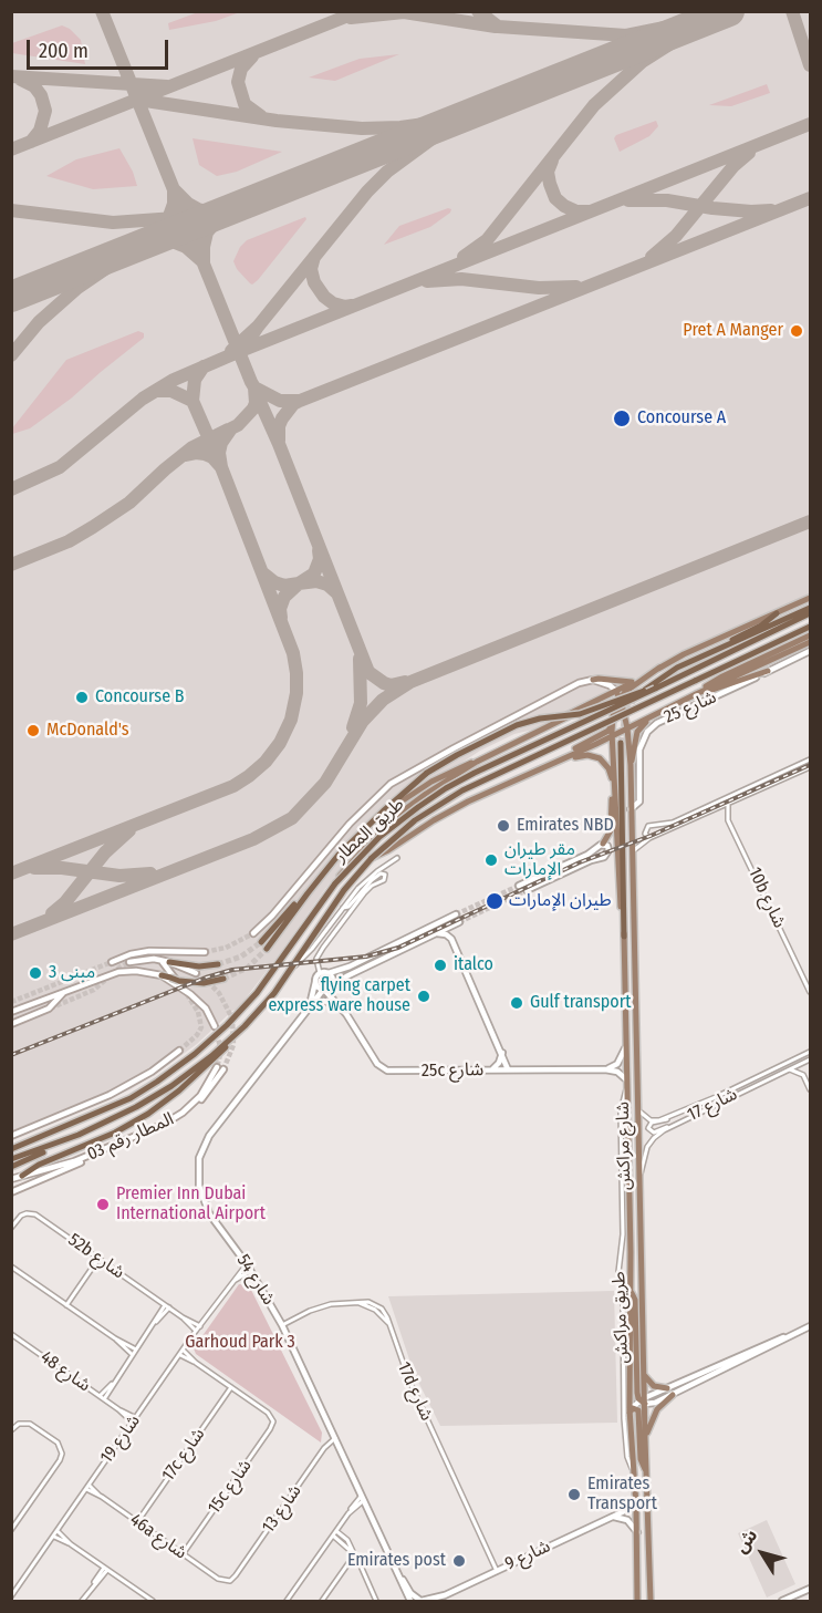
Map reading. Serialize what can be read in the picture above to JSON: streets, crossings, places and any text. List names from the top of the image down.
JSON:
{
  "streets": {
    "highway": ["طريق المطار"],
    "main road": ["شارع مراكش"],
    "street": [
      "شارع 25",
      "10b شارع",
      "25c شارع",
      "شارع 17",
      "المطار رقم 03",
      "52b شارع",
      "شارع 54",
      "طريق مراكش",
      "شارع 48",
      "17d شارع",
      "شارع 19",
      "17c شارع",
      "15c شارع",
      "شارع 13",
      "46a شارع",
      "شارع 9"
    ]
  },
  "crossings": [
    ["شارع 25", "شارع مراكش"],
    ["25c شارع", "شارع مراكش"],
    ["25c شارع", "شارع 54"],
    ["25c شارع", "طريق مراكش"],
    ["شارع 17", "شارع مراكش"],
    ["شارع مراكش", "طريق مراكش"],
    ["شارع مراكش", "شارع 9"],
    ["52b شارع", "شارع 19"],
    ["شارع 54", "17d شارع"],
    ["شارع 54", "شارع 19"],
    ["شارع 54", "شارع 13"],
    ["شارع 54", "شارع 9"],
    ["شارع 48", "شارع 19"],
    ["17d شارع", "شارع 9"],
    ["شارع 19", "46a شارع"],
    ["17c شارع", "15c شارع"],
    ["17c شارع", "46a شارع"],
    ["15c شارع", "46a شارع"],
    ["شارع 13", "46a شارع"]
  ],
  "parks": ["Garhoud Park 3"],
  "places": [
    "Pret A Manger",
    "Concourse A",
    "Concourse B",
    "McDonald's",
    "Emirates NBD",
    "مقر طيران الإمارات",
    "طيران الإمارات",
    "italco",
    "مبنى 3",
    "flying carpet express ware house",
    "Gulf transport",
    "Premier Inn Dubai International Airport",
    "Emirates Transport",
    "Emirates post"
  ],
  "scale_bar": "200 m",
  "north": "top left"
}
